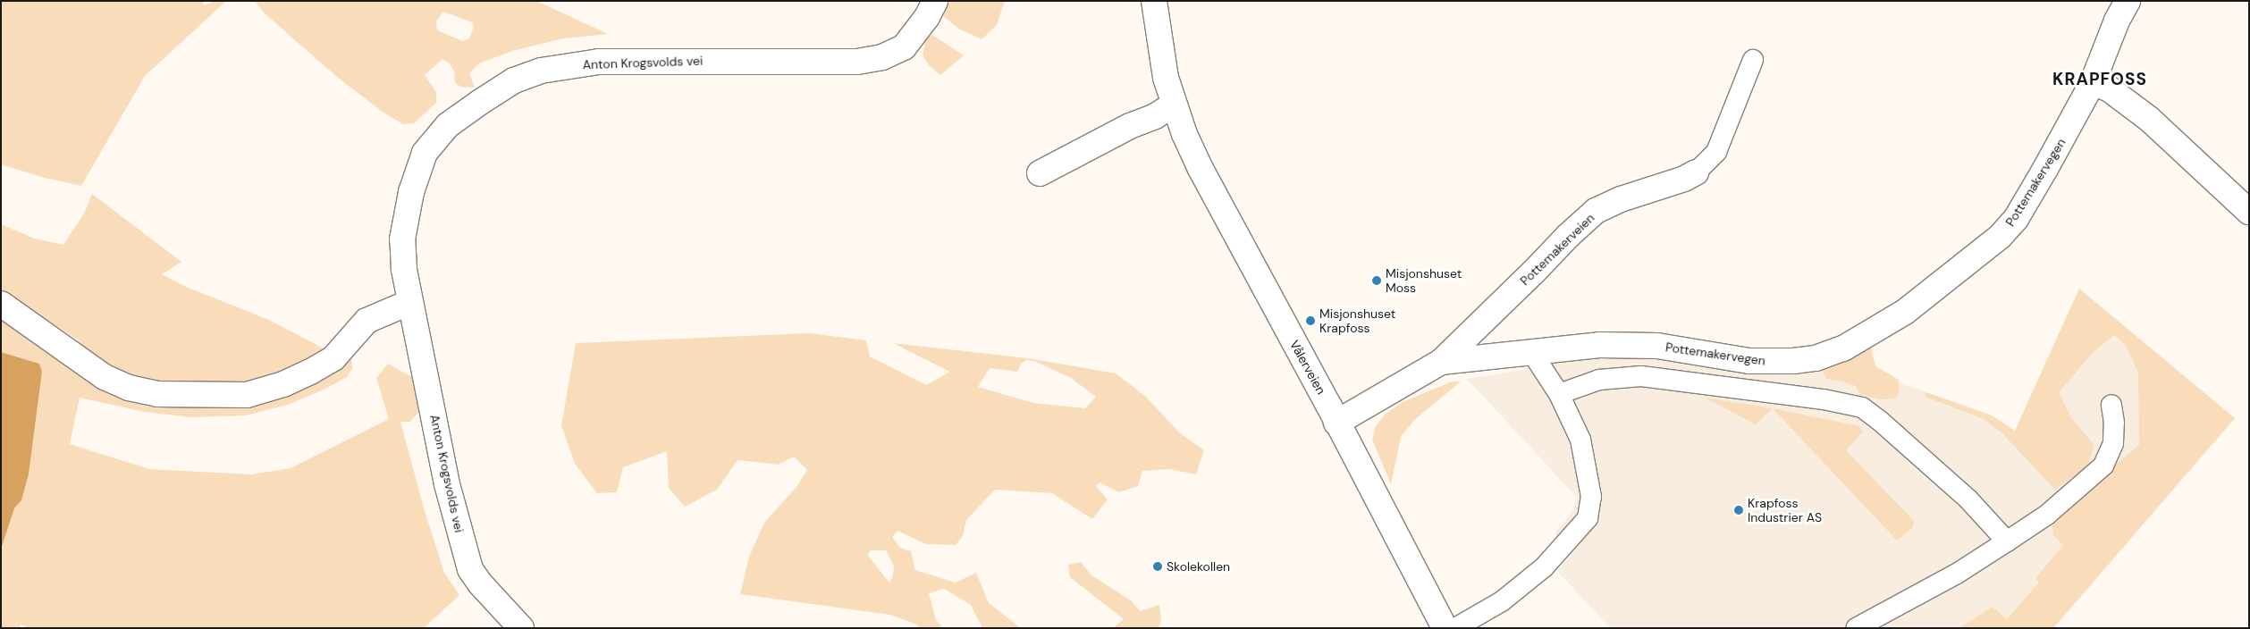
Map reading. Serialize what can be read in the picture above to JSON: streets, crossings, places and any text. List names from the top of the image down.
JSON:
{
  "streets": {
    "street": [
      "Anton Krogsvolds vei",
      "Pottemakervegen",
      "Pottemakerveien",
      "Vålerveien"
    ]
  },
  "crossings": [
    ["Pottemakervegen", "Pottemakerveien"],
    ["Pottemakervegen", "Vålerveien"]
  ],
  "districts": ["KRAPFOSS"],
  "places": [
    "Misjonshuset Moss",
    "Misjonshuset Krapfoss",
    "Krapfoss Industrier AS",
    "Skolekollen"
  ]
}
